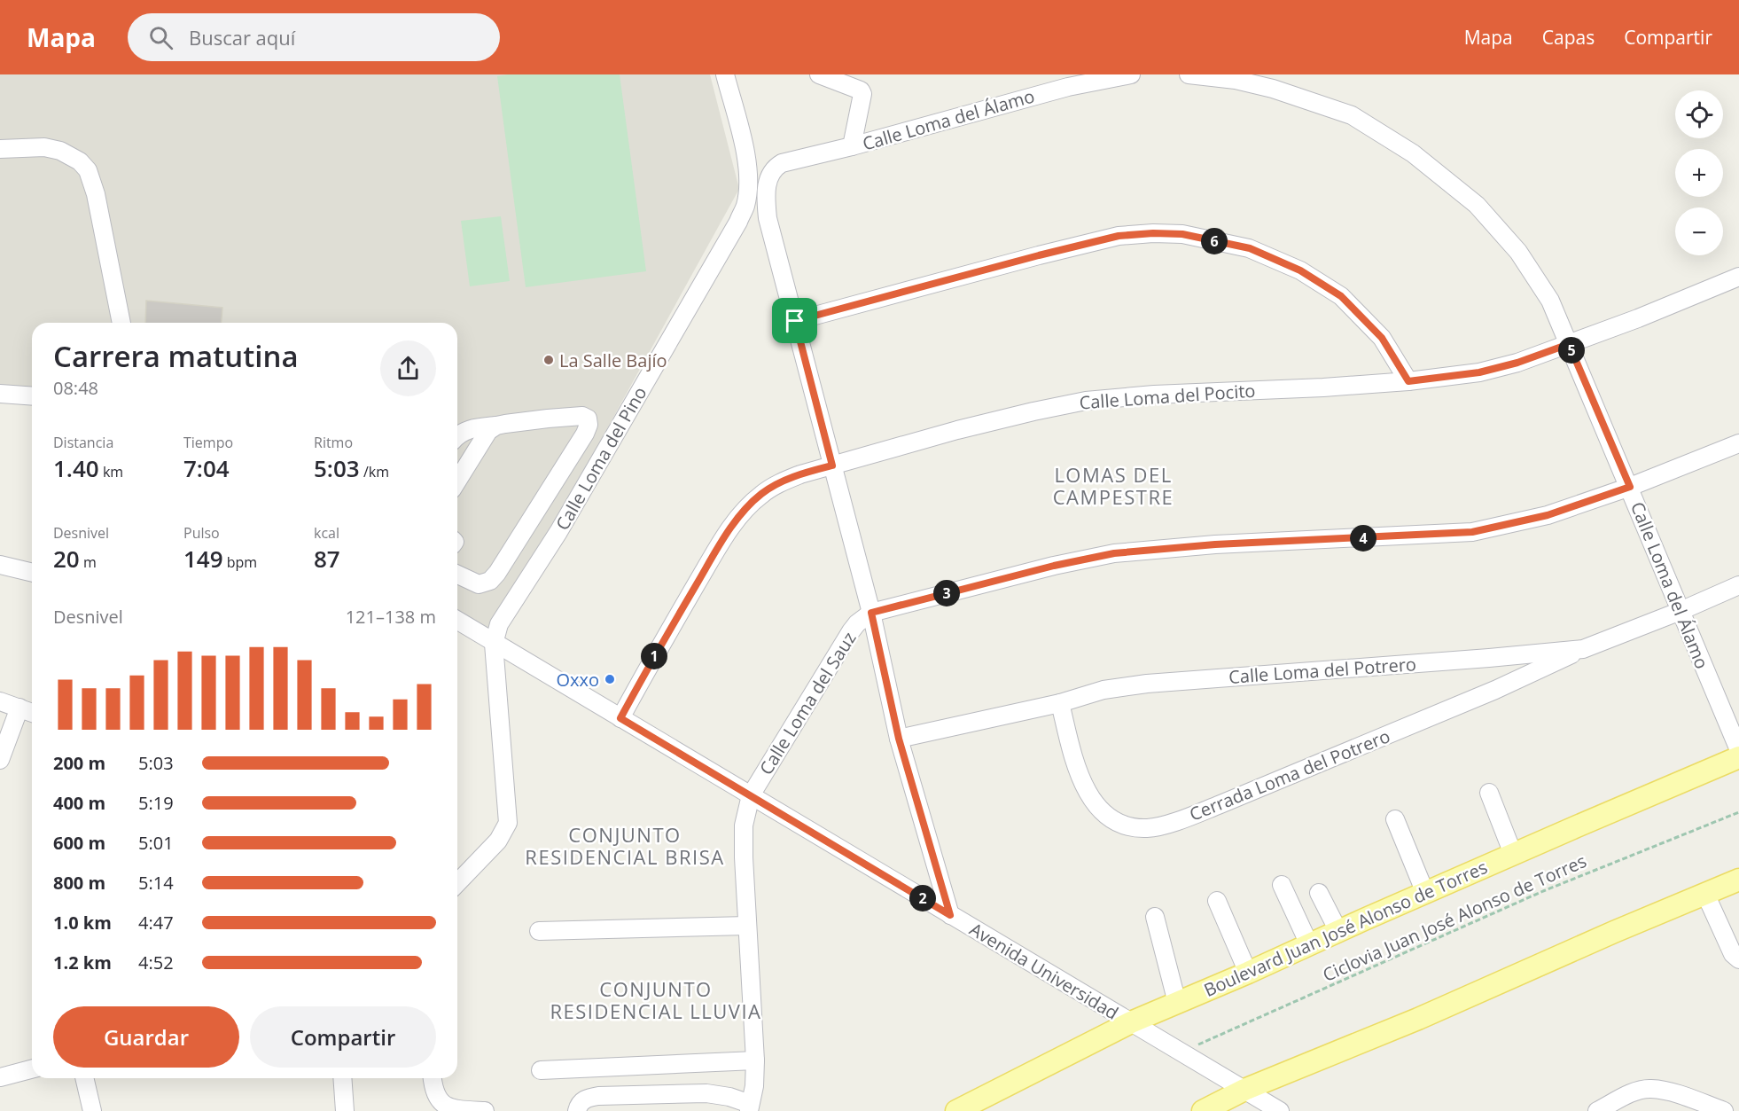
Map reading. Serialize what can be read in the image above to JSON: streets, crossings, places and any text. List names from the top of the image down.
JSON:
{
  "streets": {
    "main road": ["Boulevard Juan José Alonso de Torres"],
    "street": [
      "Calle Loma del Álamo",
      "Calle Loma del Pocito",
      "Calle Loma del Pino",
      "Calle Loma del Potrero",
      "Calle Loma del Sauz",
      "Cerrada Loma del Potrero",
      "Avenida Universidad"
    ],
    "path": ["Ciclovia Juan José Alonso de Torres"]
  },
  "crossings": [
    ["Calle Loma del Álamo", "Calle Loma del Pocito"],
    ["Calle Loma del Álamo", "Calle Loma del Potrero"],
    ["Calle Loma del Álamo", "Calle Loma del Sauz"],
    ["Calle Loma del Pocito", "Avenida Universidad"],
    ["Calle Loma del Pino", "Avenida Universidad"],
    ["Calle Loma del Potrero", "Cerrada Loma del Potrero"],
    ["Calle Loma del Sauz", "Avenida Universidad"],
    ["Ciclovia Juan José Alonso de Torres", "Avenida Universidad"],
    ["Boulevard Juan José Alonso de Torres", "Avenida Universidad"]
  ],
  "districts": ["LOMAS DEL CAMPESTRE", "CONJUNTO RESIDENCIAL BRISA", "CONJUNTO RESIDENCIAL LLUVIA"],
  "places": ["La Salle Bajío", "Oxxo"],
  "page": {
    "header": "Mapa",
    "search": "Buscar aquí",
    "nav": ["Mapa", "Capas", "Compartir"],
    "map_buttons": ["+", "−"],
    "pins": [
      "6",
      "5",
      "4",
      "3",
      "1",
      "2"
    ],
    "heading": ["Carrera matutina", "08:48"],
    "stats": [
      ["Distancia", "1.40 km"],
      ["Tiempo", "7:04"],
      ["Ritmo", "5:03 /km"],
      ["Desnivel", "20 m"],
      ["Pulso", "149 bpm"],
      ["kcal", "87"]
    ],
    "chart": ["Desnivel", "121–138 m"],
    "list": [
      {
        "name": "200 m",
        "note": "5:03"
      },
      {
        "name": "400 m",
        "note": "5:19"
      },
      {
        "name": "600 m",
        "note": "5:01"
      },
      {
        "name": "800 m",
        "note": "5:14"
      },
      {
        "name": "1.0 km",
        "note": "4:47"
      },
      {
        "name": "1.2 km",
        "note": "4:52"
      }
    ],
    "buttons": ["Guardar", "Compartir"]
  }
}
